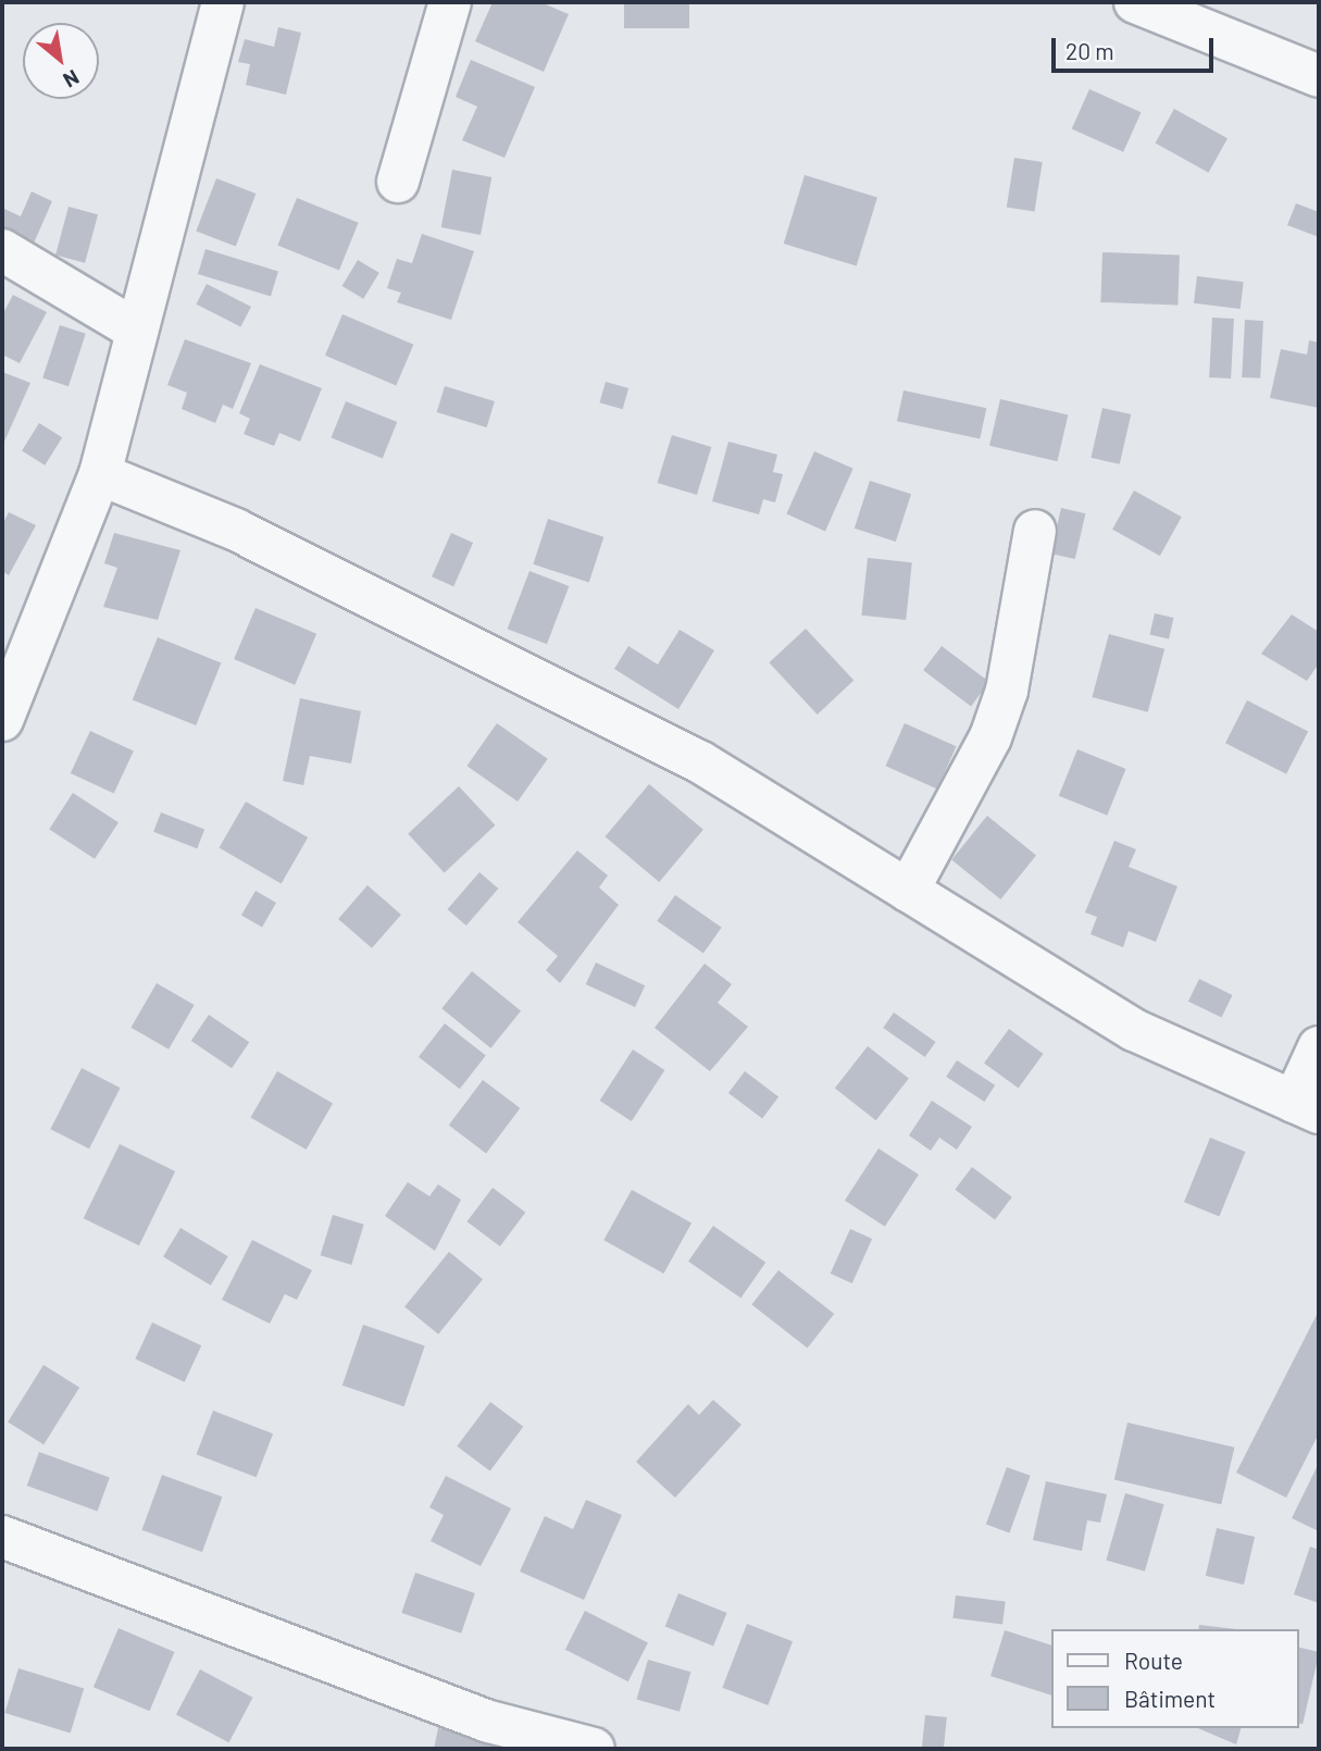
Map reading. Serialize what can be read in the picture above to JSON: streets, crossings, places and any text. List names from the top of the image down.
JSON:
{
  "legend": ["Route", "Bâtiment"],
  "scale_bar": "20 m",
  "north": "bottom right"
}
